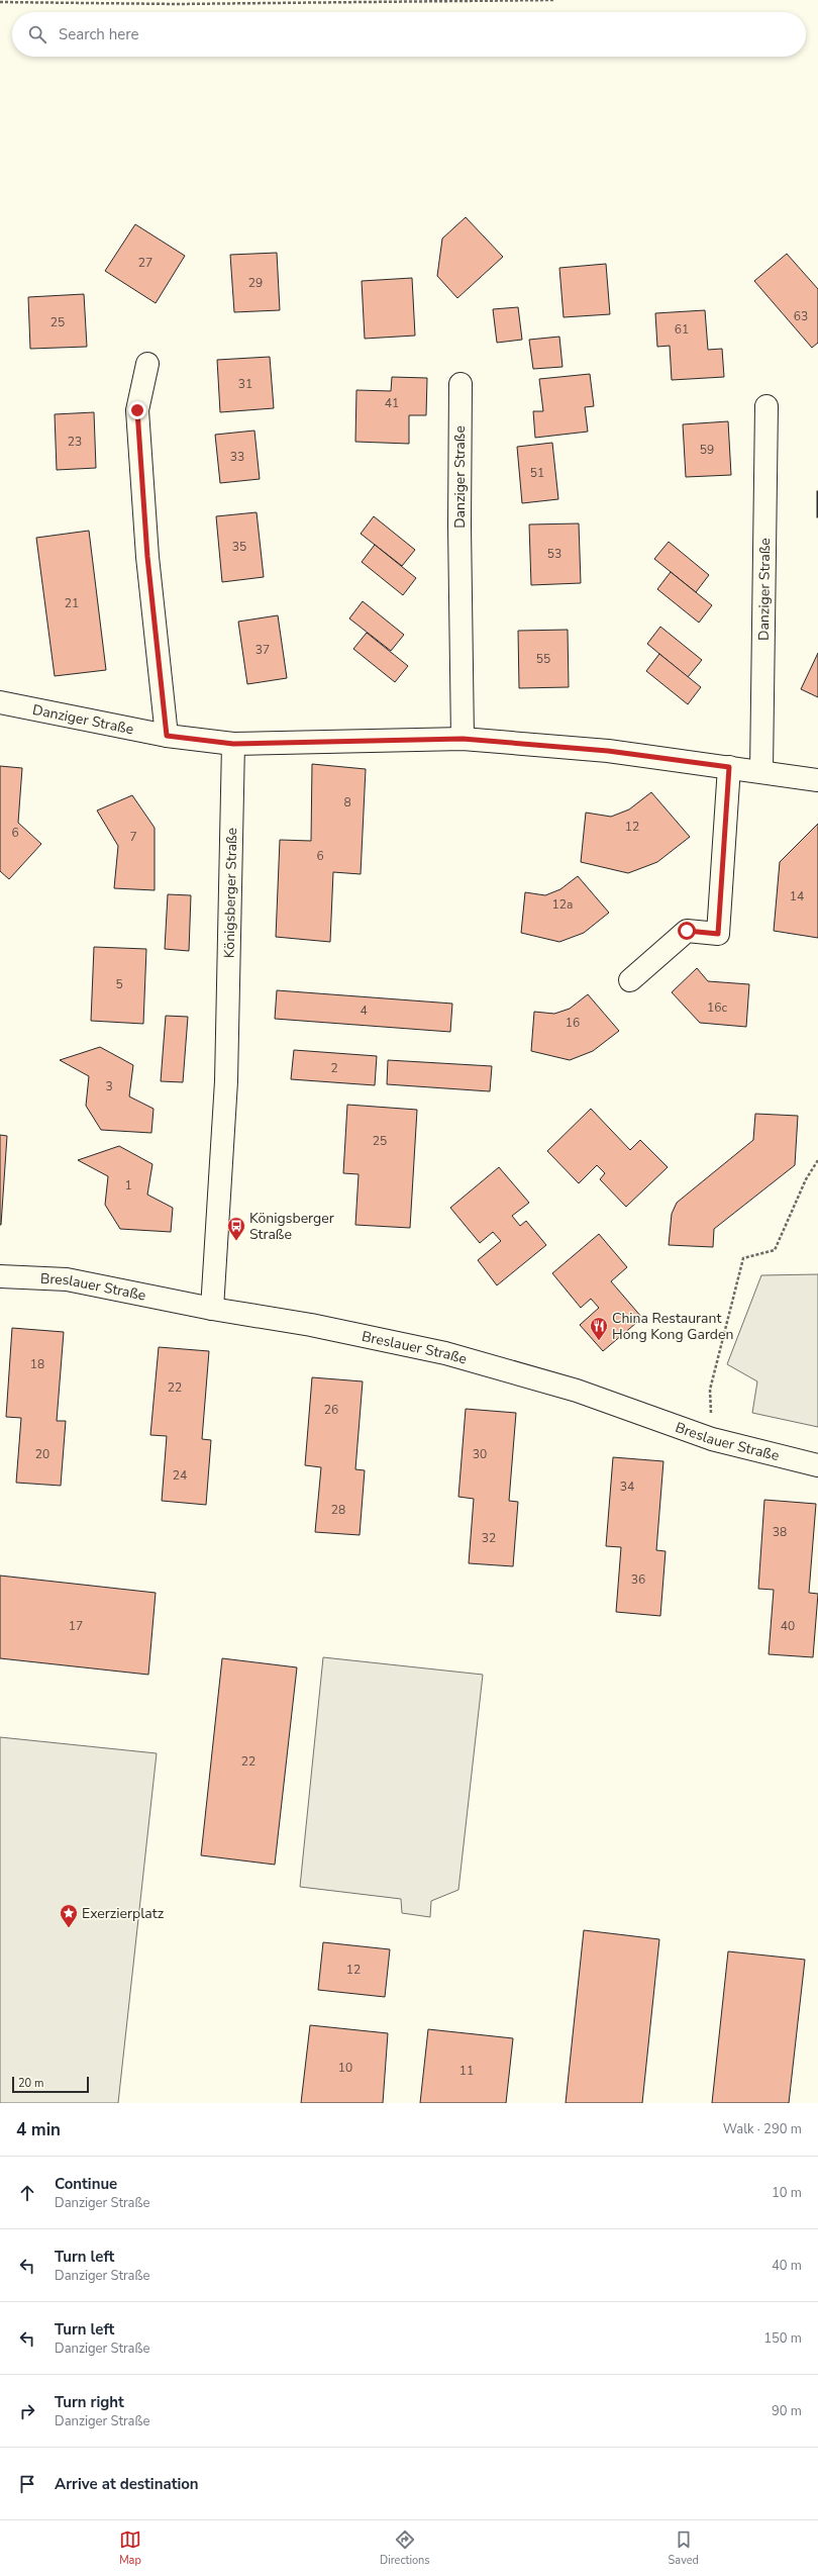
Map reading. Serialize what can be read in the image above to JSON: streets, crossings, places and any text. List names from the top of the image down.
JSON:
{
  "streets": {
    "street": ["Danziger Straße", "Königsberger Straße", "Breslauer Straße"]
  },
  "crossings": [
    ["Danziger Straße", "Königsberger Straße"],
    ["Königsberger Straße", "Breslauer Straße"]
  ],
  "places": {
    "bus stop": ["Königsberger Straße"],
    "restaurant": ["China Restaurant Hong Kong Garden"],
    "place": ["Exerzierplatz"]
  },
  "house_numbers": [
    "27",
    "29",
    "63",
    "25",
    "61",
    "31",
    "41",
    "23",
    "59",
    "33",
    "51",
    "35",
    "53",
    "21",
    "37",
    "55",
    "8",
    "12",
    "6",
    "7",
    "6",
    "14",
    "12a",
    "5",
    "16c",
    "4",
    "16",
    "2",
    "3",
    "25",
    "1",
    "18",
    "22",
    "26",
    "20",
    "30",
    "24",
    "34",
    "28",
    "38",
    "32",
    "36",
    "17",
    "40",
    "22",
    "12",
    "10",
    "11"
  ],
  "scale_bar": "20 m",
  "page": {
    "search": "Search here",
    "scale": "20 m",
    "heading": ["4 min", "Walk · 290 m"],
    "list": [
      ["Continue", "Danziger Straße", "10 m"],
      ["Turn left", "Danziger Straße", "40 m"],
      ["Turn left", "Danziger Straße", "150 m"],
      ["Turn right", "Danziger Straße", "90 m"],
      "Arrive at destination"
    ],
    "nav": ["Map", "Directions", "Saved"]
  }
}
